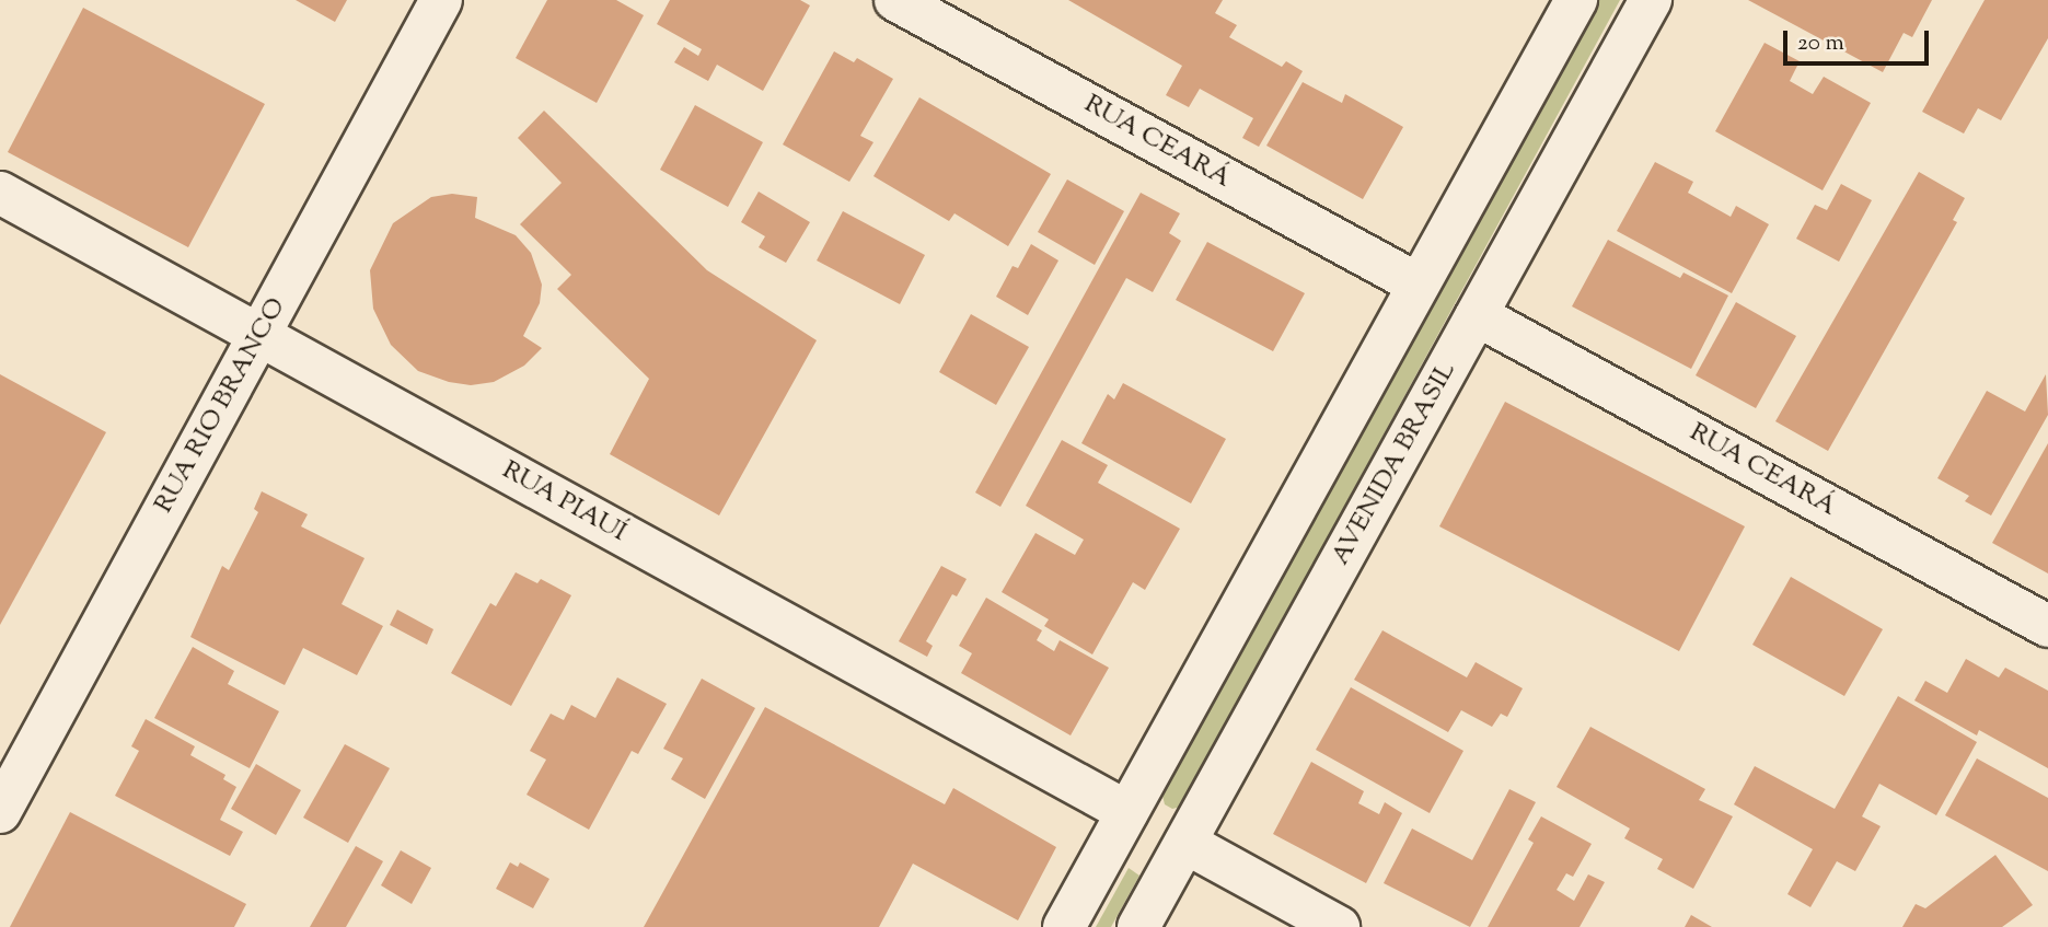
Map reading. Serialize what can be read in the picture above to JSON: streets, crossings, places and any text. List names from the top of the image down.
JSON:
{
  "streets": {
    "street": [
      "RUA CEARÁ",
      "RUA RIO BRANCO",
      "AVENIDA BRASIL",
      "RUA PIAUÍ"
    ]
  },
  "crossings": [
    ["RUA CEARÁ", "AVENIDA BRASIL"],
    ["RUA RIO BRANCO", "RUA PIAUÍ"]
  ],
  "scale_bar": "20 m"
}
